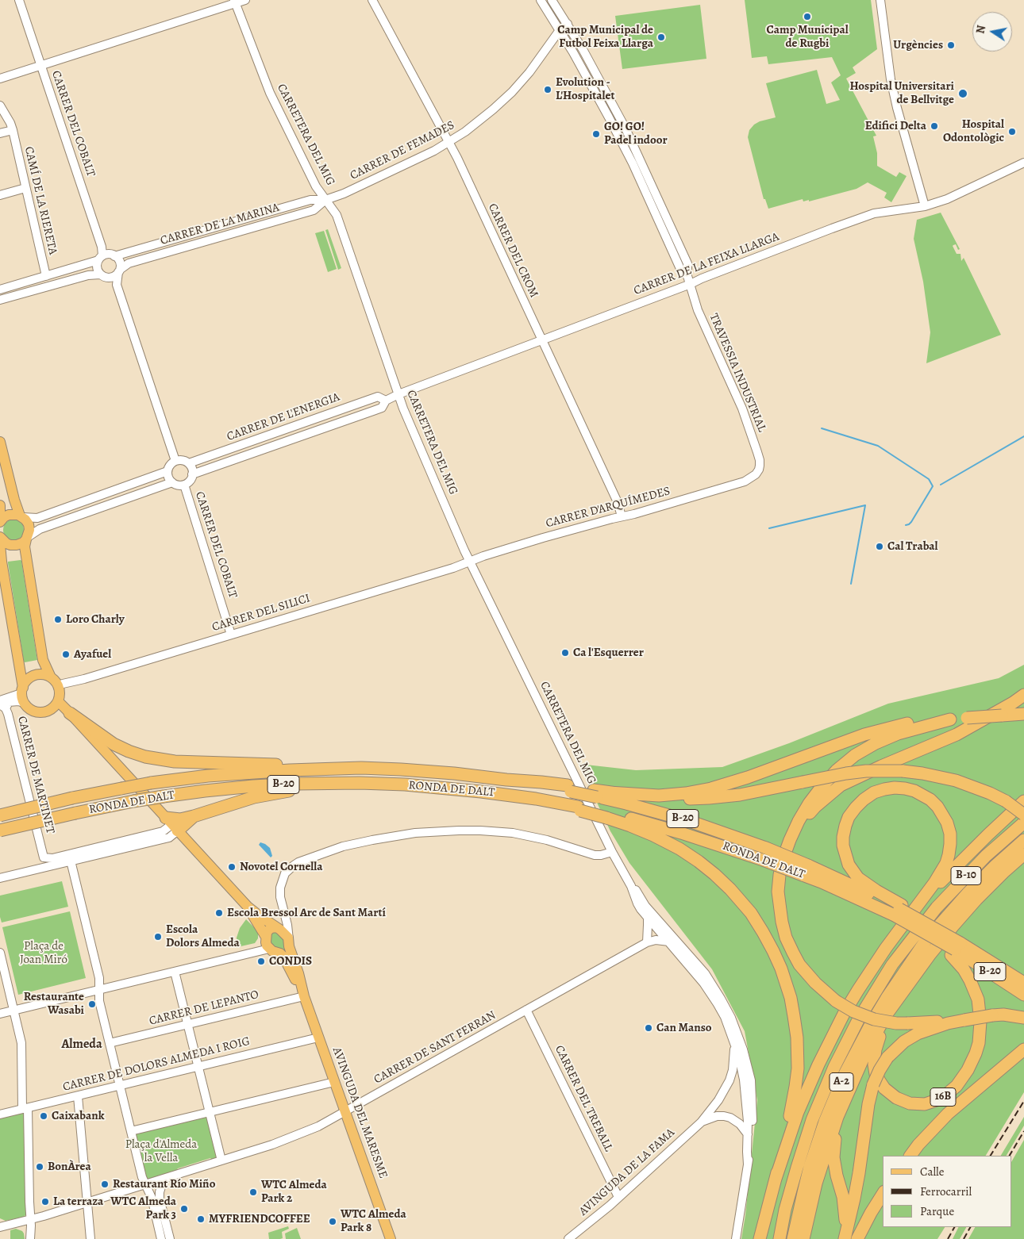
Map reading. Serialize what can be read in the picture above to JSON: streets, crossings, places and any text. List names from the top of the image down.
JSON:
{
  "streets": {
    "highway": [
      "B-20",
      "RONDA DE DALT",
      "B-10",
      "A-2",
      "16B"
    ],
    "main road": ["AVINGUDA DEL MARESME"],
    "street": [
      "CARRER DEL COBALT",
      "CARRETERA DEL MIG",
      "CARRER DE FEMADES",
      "CAMÍ DE LA RIERETA",
      "CARRER DE LA MARINA",
      "CARRER DEL CROM",
      "CARRER DE LA FEIXA LLARGA",
      "TRAVESSIA INDUSTRIAL",
      "CARRER DE L'ENERGIA",
      "CARRER D'ARQUÍMEDES",
      "CARRER DEL SILICI",
      "CARRER DE MARTINET",
      "CARRER DE LEPANTO",
      "CARRER DE SANT FERRAN",
      "CARRER DE DOLORS ALMEDA I ROIG",
      "CARRER DEL TREBALL",
      "AVINGUDA DE LA FAMA"
    ]
  },
  "crossings": [
    ["CARRER DEL COBALT", "CARRER DE FEMADES"],
    ["CARRER DEL COBALT", "CARRER DE LA MARINA"],
    ["CARRER DEL COBALT", "CARRER DE L'ENERGIA"],
    ["CARRER DEL COBALT", "CARRER DEL SILICI"],
    ["CARRETERA DEL MIG", "CARRER DE FEMADES"],
    ["CARRETERA DEL MIG", "CARRER DE LA MARINA"],
    ["CARRETERA DEL MIG", "CARRER DE LA FEIXA LLARGA"],
    ["CARRETERA DEL MIG", "CARRER DE L'ENERGIA"],
    ["CARRETERA DEL MIG", "CARRER D'ARQUÍMEDES"],
    ["CARRETERA DEL MIG", "CARRER DEL SILICI"],
    ["CARRETERA DEL MIG", "CARRER DE SANT FERRAN"],
    ["CARRER DE FEMADES", "CARRER DE LA MARINA"],
    ["CARRER DE FEMADES", "CARRER DEL CROM"],
    ["CARRER DE FEMADES", "TRAVESSIA INDUSTRIAL"],
    ["CARRER DEL CROM", "CARRER DE LA FEIXA LLARGA"],
    ["CARRER DEL CROM", "CARRER D'ARQUÍMEDES"],
    ["CARRER DE LA FEIXA LLARGA", "TRAVESSIA INDUSTRIAL"],
    ["CARRER DE LA FEIXA LLARGA", "CARRER DE L'ENERGIA"],
    ["TRAVESSIA INDUSTRIAL", "CARRER D'ARQUÍMEDES"],
    ["CARRER D'ARQUÍMEDES", "CARRER DEL SILICI"],
    ["B-20", "RONDA DE DALT"],
    ["B-20", "16B"],
    ["B-10", "A-2"],
    ["CARRER DE LEPANTO", "AVINGUDA DEL MARESME"],
    ["CARRER DE SANT FERRAN", "CARRER DEL TREBALL"],
    ["CARRER DE SANT FERRAN", "AVINGUDA DEL MARESME"],
    ["CARRER DE DOLORS ALMEDA I ROIG", "AVINGUDA DEL MARESME"],
    ["CARRER DEL TREBALL", "AVINGUDA DE LA FAMA"]
  ],
  "districts": ["Almeda"],
  "parks": ["Plaça de Joan Miró", "Plaça d'Almeda la Vella"],
  "places": [
    "Camp Municipal de Rugbi",
    "Camp Municipal de Futbol Feixa Llarga",
    "Urgències",
    "Evolution - L'Hospitalet",
    "Hospital Universitari de Bellvitge",
    "Edifici Delta",
    "Hospital Odontològic",
    "GO! GO! Padel indoor",
    "Cal Trabal",
    "Loro Charly",
    "Ca l'Esquerrer",
    "Ayafuel",
    "Novotel Cornella",
    "Escola Bressol Arc de Sant Martí",
    "Escola Dolors Almeda",
    "CONDIS",
    "Restaurante Wasabi",
    "Can Manso",
    "Caixabank",
    "BonÀrea",
    "Restaurant Río Miño",
    "WTC Almeda Park 2",
    "La terraza",
    "WTC Almeda Park 3",
    "MYFRIENDCOFFEE",
    "WTC Almeda Park 8"
  ],
  "legend": ["Calle", "Ferrocarril", "Parque"],
  "north": "left"
}
